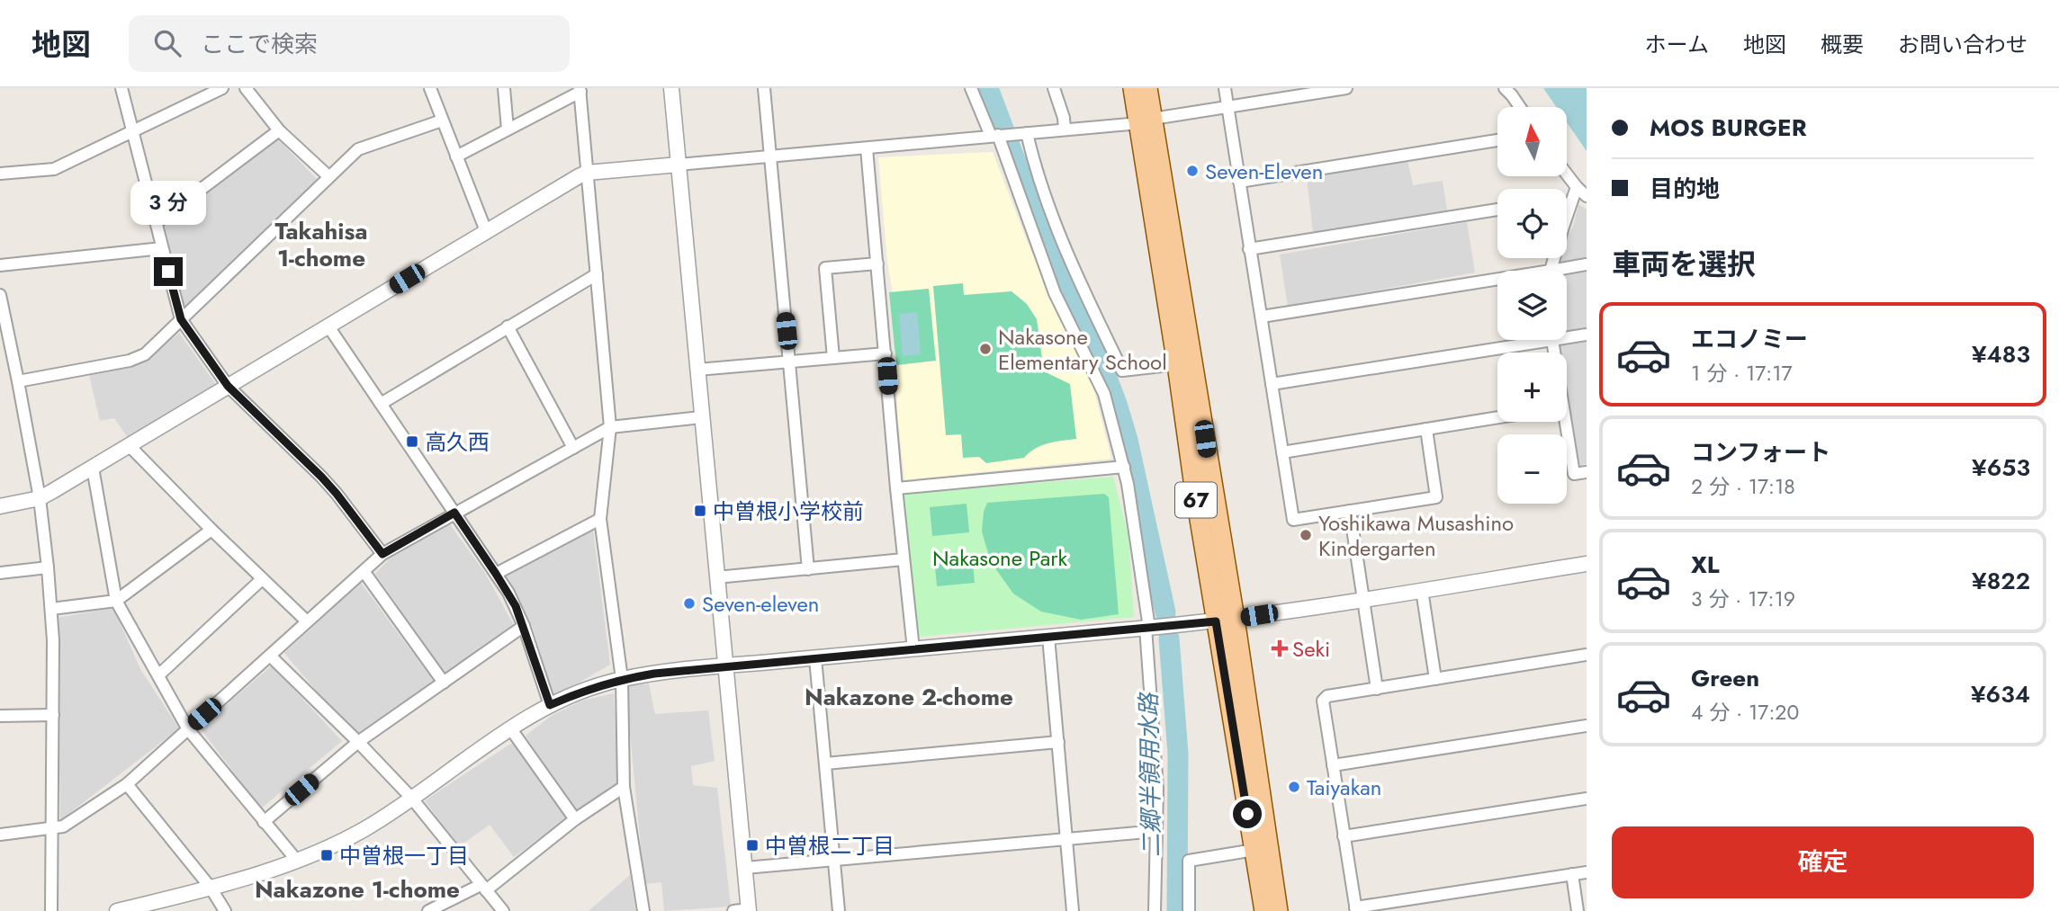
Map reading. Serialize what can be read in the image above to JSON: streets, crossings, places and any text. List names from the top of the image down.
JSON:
{
  "streets": {
    "main road": ["67"]
  },
  "districts": ["Takahisa 1-chome", "Nakazone 2-chome", "Nakazone 1-chome"],
  "water": ["二郷半領用水路"],
  "parks": ["Nakasone Park"],
  "places": {
    "other": [
      "Seven-Eleven",
      "Nakasone Elementary School",
      "Yoshikawa Musashino Kindergarten",
      "Seven-eleven",
      "Taiyakan"
    ],
    "transit": [
      "高久西",
      "中曽根小学校前",
      "中曽根二丁目",
      "中曽根一丁目"
    ],
    "health": ["Seki"]
  },
  "north": "top",
  "page": {
    "header": "地図",
    "search": "ここで検索",
    "nav": [
      "ホーム",
      "地図",
      "概要",
      "お問い合わせ"
    ],
    "banner": ["MOS BURGER", "目的地"],
    "map_buttons": ["+", "−"],
    "bubble": "3 分",
    "heading": "車両を選択",
    "list": [
      {
        "name": "エコノミー",
        "note": "1 分 · 17:17",
        "value": "¥483"
      },
      {
        "name": "コンフォート",
        "note": "2 分 · 17:18",
        "value": "¥653"
      },
      {
        "name": "XL",
        "note": "3 分 · 17:19",
        "value": "¥822"
      },
      {
        "name": "Green",
        "note": "4 分 · 17:20",
        "value": "¥634"
      }
    ],
    "buttons": "確定"
  }
}
